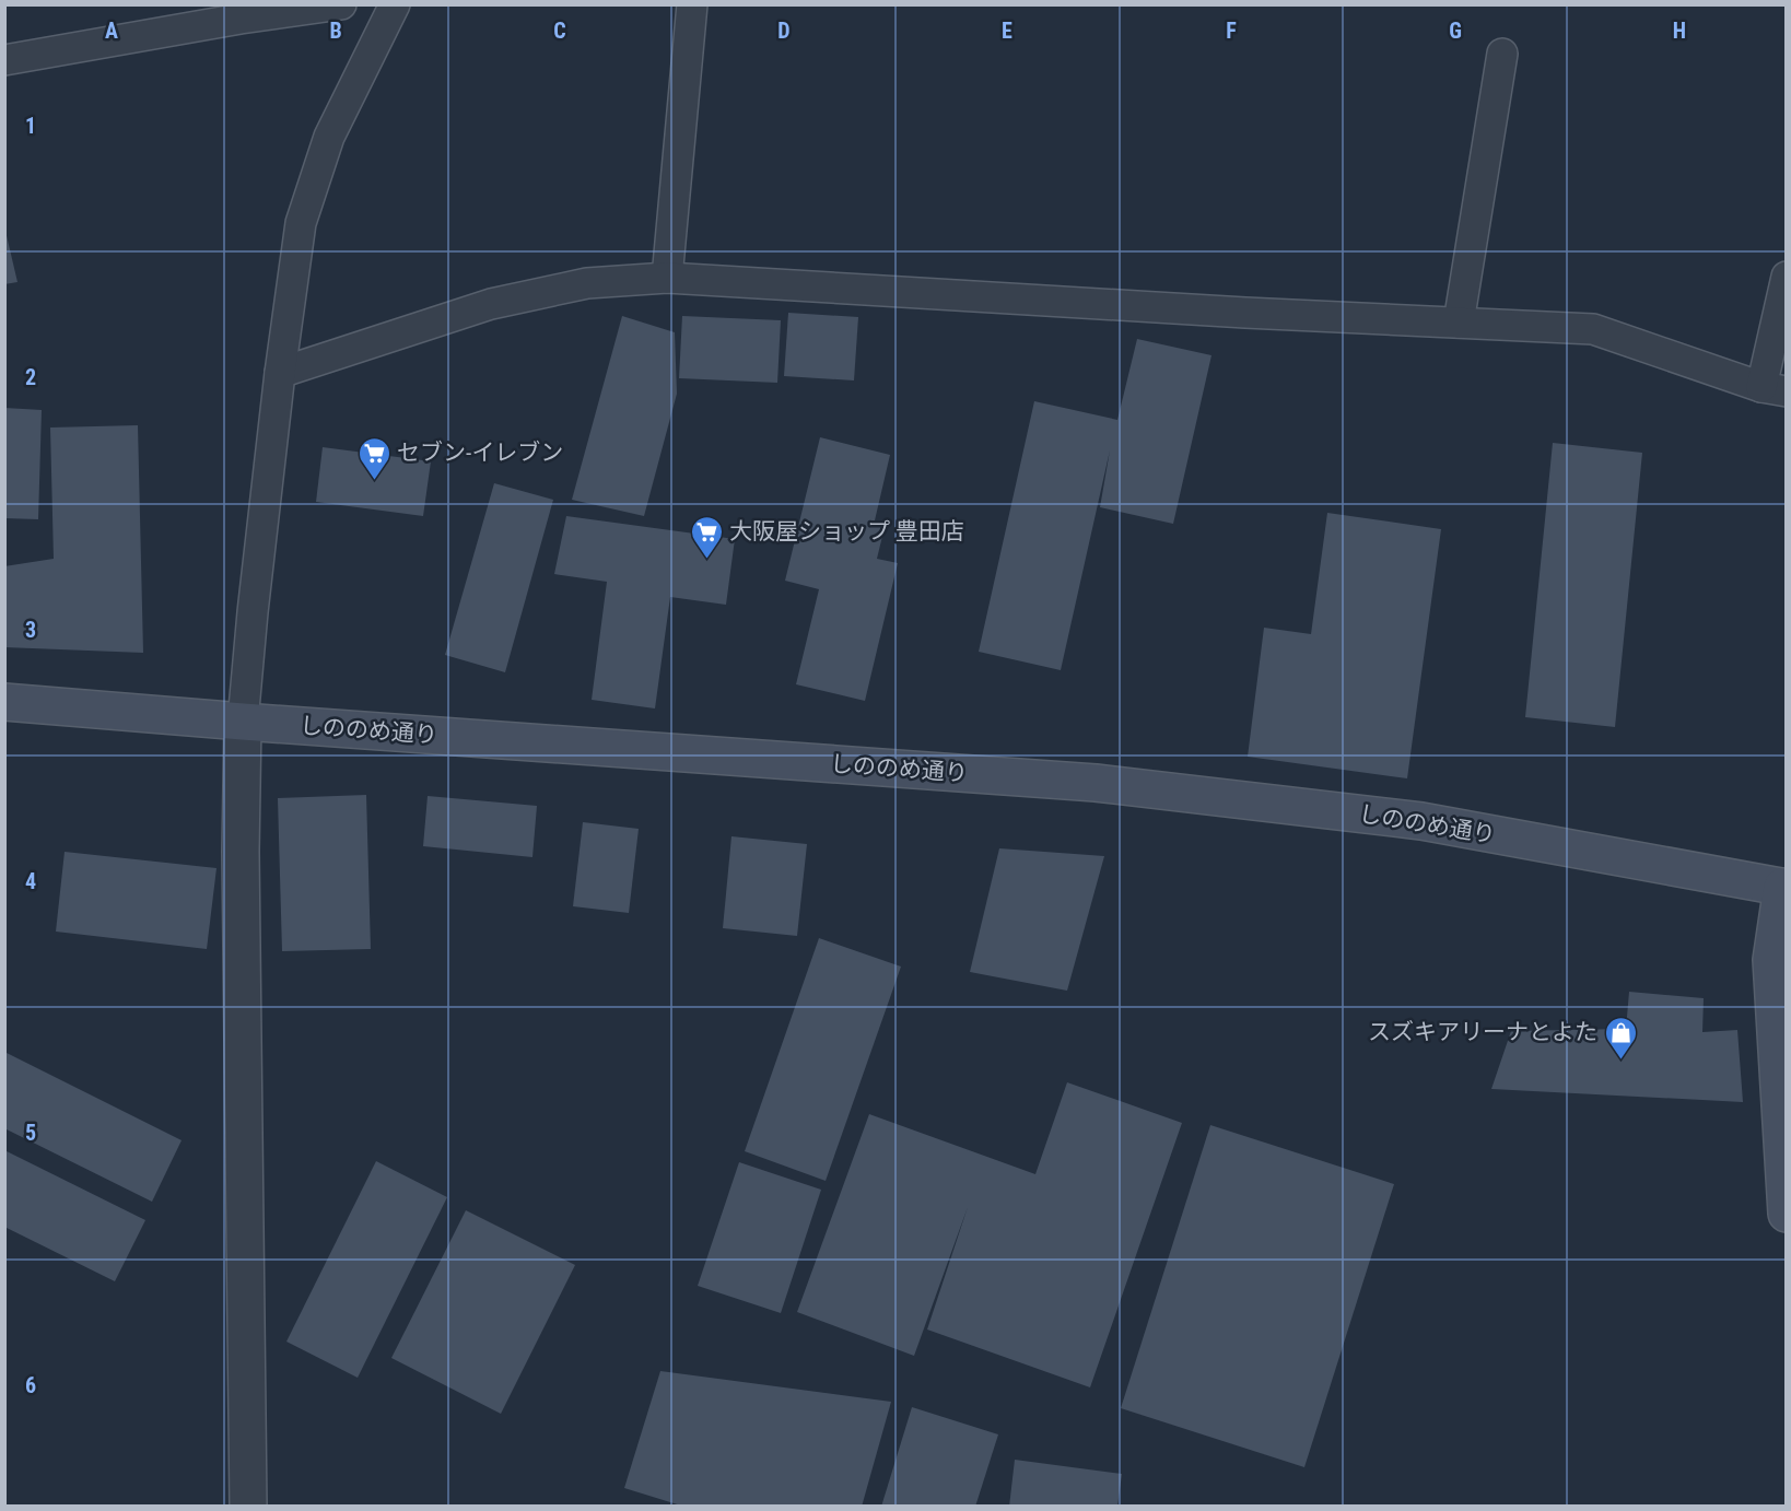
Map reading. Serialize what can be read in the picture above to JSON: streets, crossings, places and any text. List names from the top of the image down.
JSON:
{
  "streets": {
    "main road": ["しののめ通り"]
  },
  "places": {
    "supermarket": ["セブン-イレブン", "大阪屋ショップ 豊田店"],
    "shop": ["スズキアリーナとよた"]
  },
  "grid": {
    "columns": [
      "A",
      "B",
      "C",
      "D",
      "E",
      "F",
      "G",
      "H"
    ],
    "rows": [
      "1",
      "2",
      "3",
      "4",
      "5",
      "6"
    ]
  }
}
